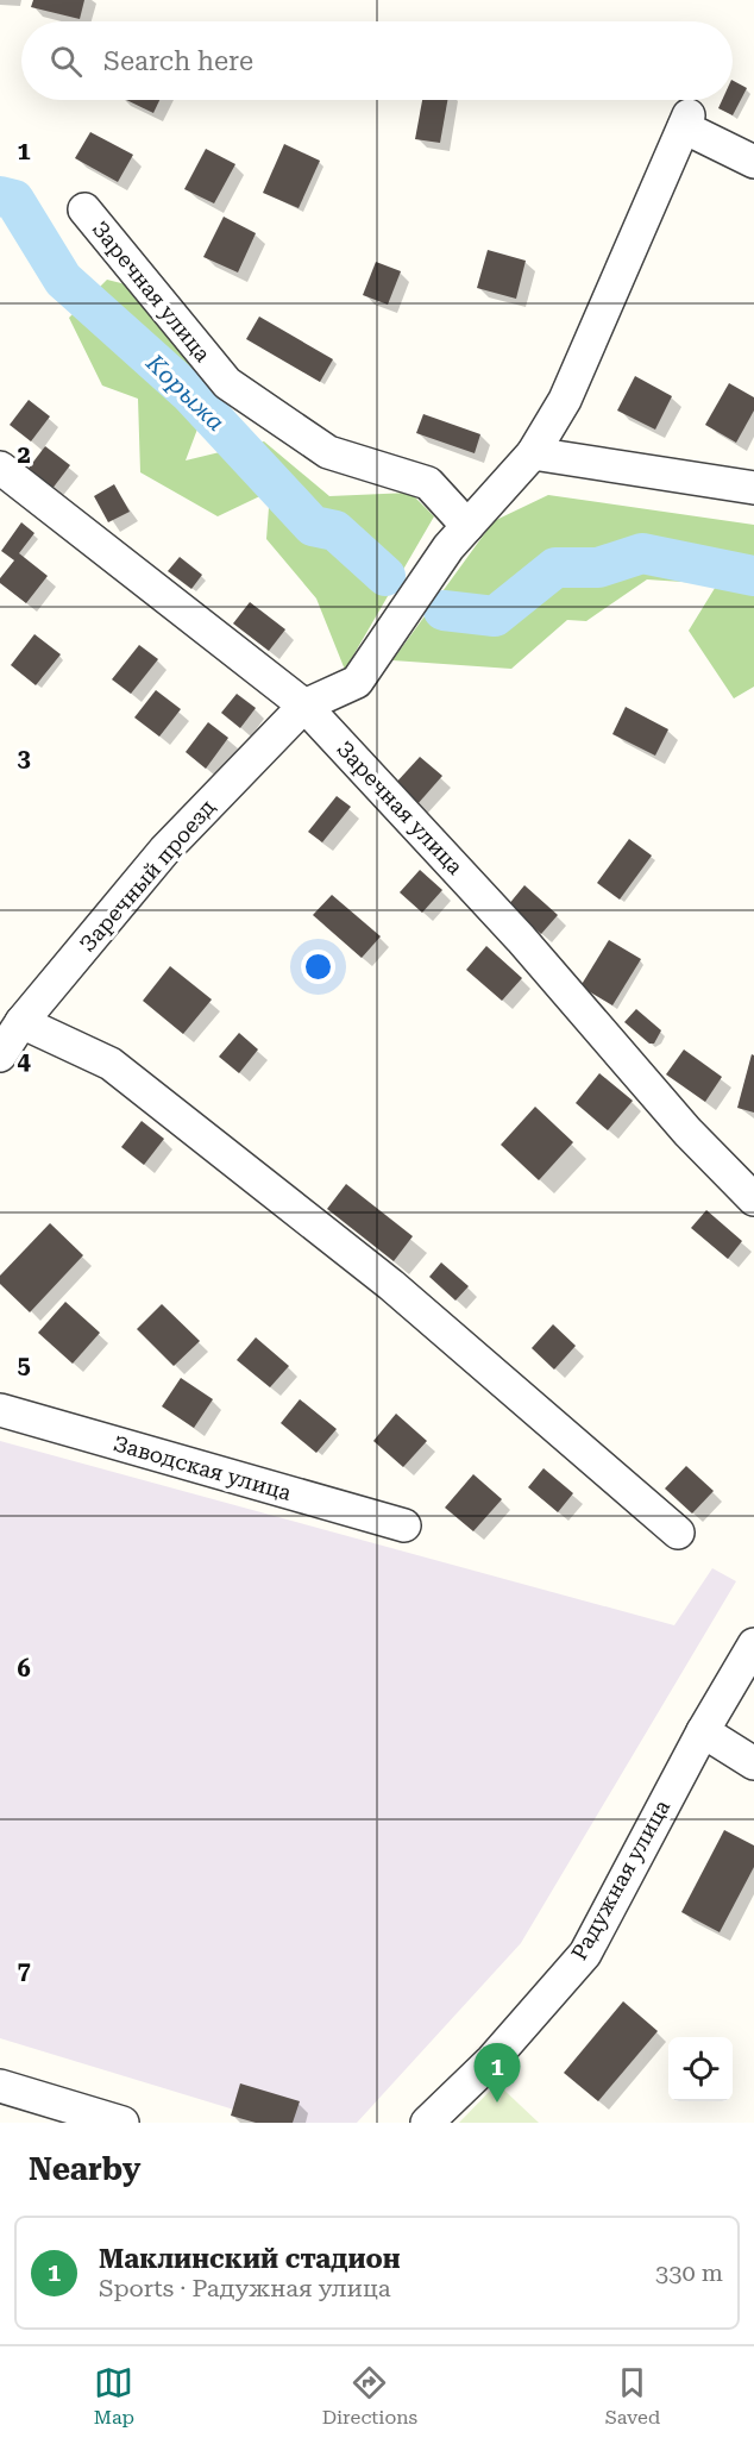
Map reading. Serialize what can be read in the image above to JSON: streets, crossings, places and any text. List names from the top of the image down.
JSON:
{
  "streets": {
    "street": [
      "Заречная улица",
      "Заречный проезд",
      "Заводская улица",
      "Радужная улица"
    ]
  },
  "crossings": [
    ["Заречная улица", "Заречный проезд"]
  ],
  "water": ["Корыжа"],
  "page": {
    "search": "Search here",
    "pins": "1",
    "heading": "Nearby",
    "list": [
      {
        "mark": "1",
        "name": "Маклинский стадион",
        "note": "Sports · Радужная улица",
        "value": "330 m"
      }
    ],
    "nav": ["Map", "Directions", "Saved"]
  },
  "grid": {
    "rows": [
      "1",
      "2",
      "3",
      "4",
      "5",
      "6",
      "7"
    ]
  }
}
